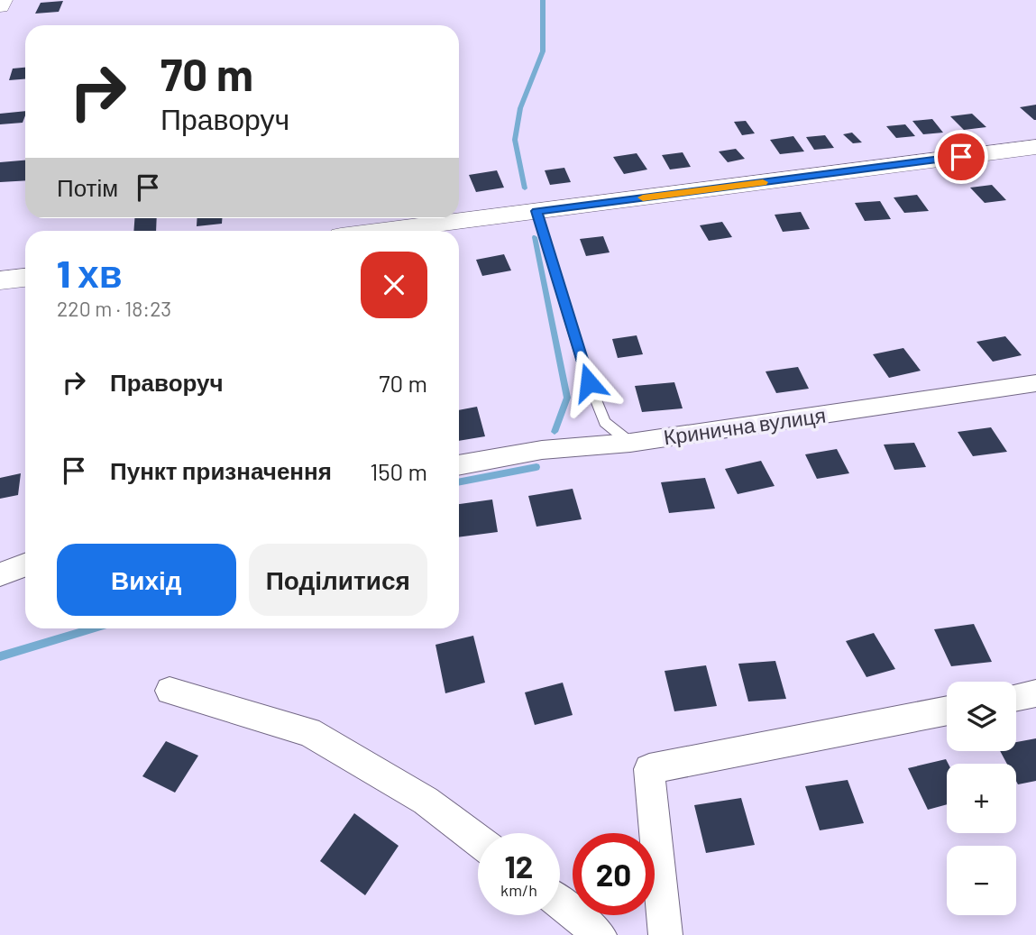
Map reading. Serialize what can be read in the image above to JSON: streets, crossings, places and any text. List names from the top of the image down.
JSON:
{
  "streets": {
    "street": ["Кринична вулиця"]
  },
  "page": {
    "turn": ["70 m", "Праворуч"],
    "then": "Потім",
    "heading": ["1 хв", "220 m · 18:23"],
    "list": [
      {
        "name": "Праворуч",
        "value": "70 m"
      },
      {
        "name": "Пункт призначення",
        "value": "150 m"
      }
    ],
    "buttons": ["Вихід", "Поділитися"],
    "map_buttons": ["+", "−"],
    "speed": "12 km/h",
    "limit": "20"
  }
}
